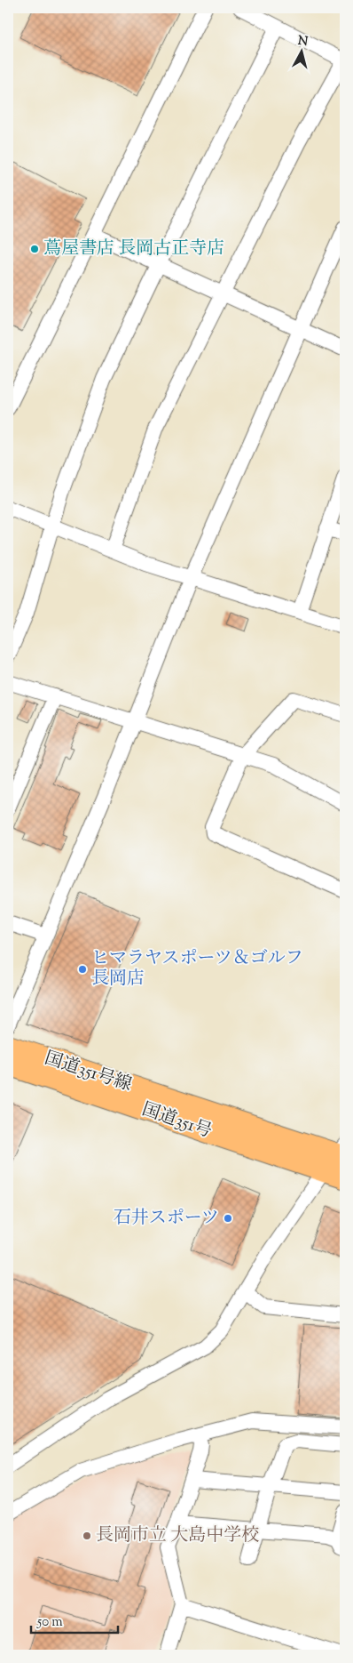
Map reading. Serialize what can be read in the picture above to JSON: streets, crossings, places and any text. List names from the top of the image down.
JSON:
{
  "streets": {
    "highway": ["国道351号線", "国道351号"]
  },
  "places": [
    "蔦屋書店 長岡古正寺店",
    "ヒマラヤスポーツ＆ゴルフ 長岡店",
    "石井スポーツ",
    "長岡市立 大島中学校"
  ],
  "scale_bar": "50 m",
  "north": "top"
}
